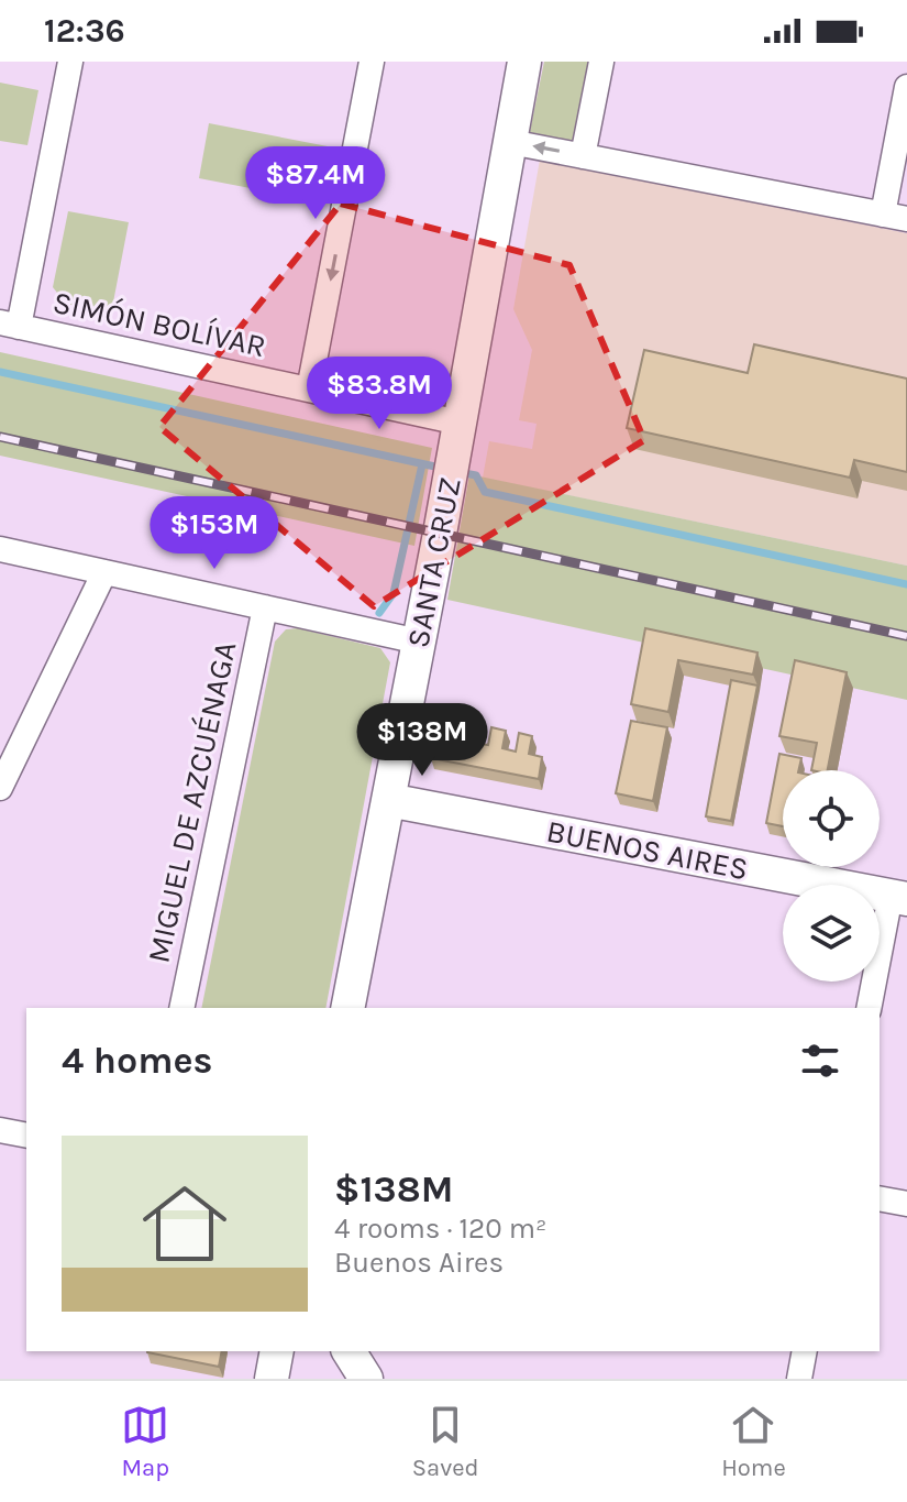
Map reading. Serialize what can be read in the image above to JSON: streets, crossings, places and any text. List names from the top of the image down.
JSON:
{
  "streets": {
    "main road": ["SANTA CRUZ", "BUENOS AIRES"],
    "street": ["SIMÓN BOLÍVAR", "MIGUEL DE AZCUÉNAGA"]
  },
  "crossings": [
    ["SIMÓN BOLÍVAR", "SANTA CRUZ"],
    ["SANTA CRUZ", "BUENOS AIRES"]
  ],
  "page": {
    "status": "12:36",
    "price": [
      "$87.4M",
      "$83.8M",
      "$153M",
      "$138M"
    ],
    "heading": "4 homes",
    "list": [
      {
        "name": "$138M",
        "note": "4 rooms · 120 m² · Buenos Aires"
      }
    ],
    "tabs": ["Map", "Saved", "Home"]
  }
}
